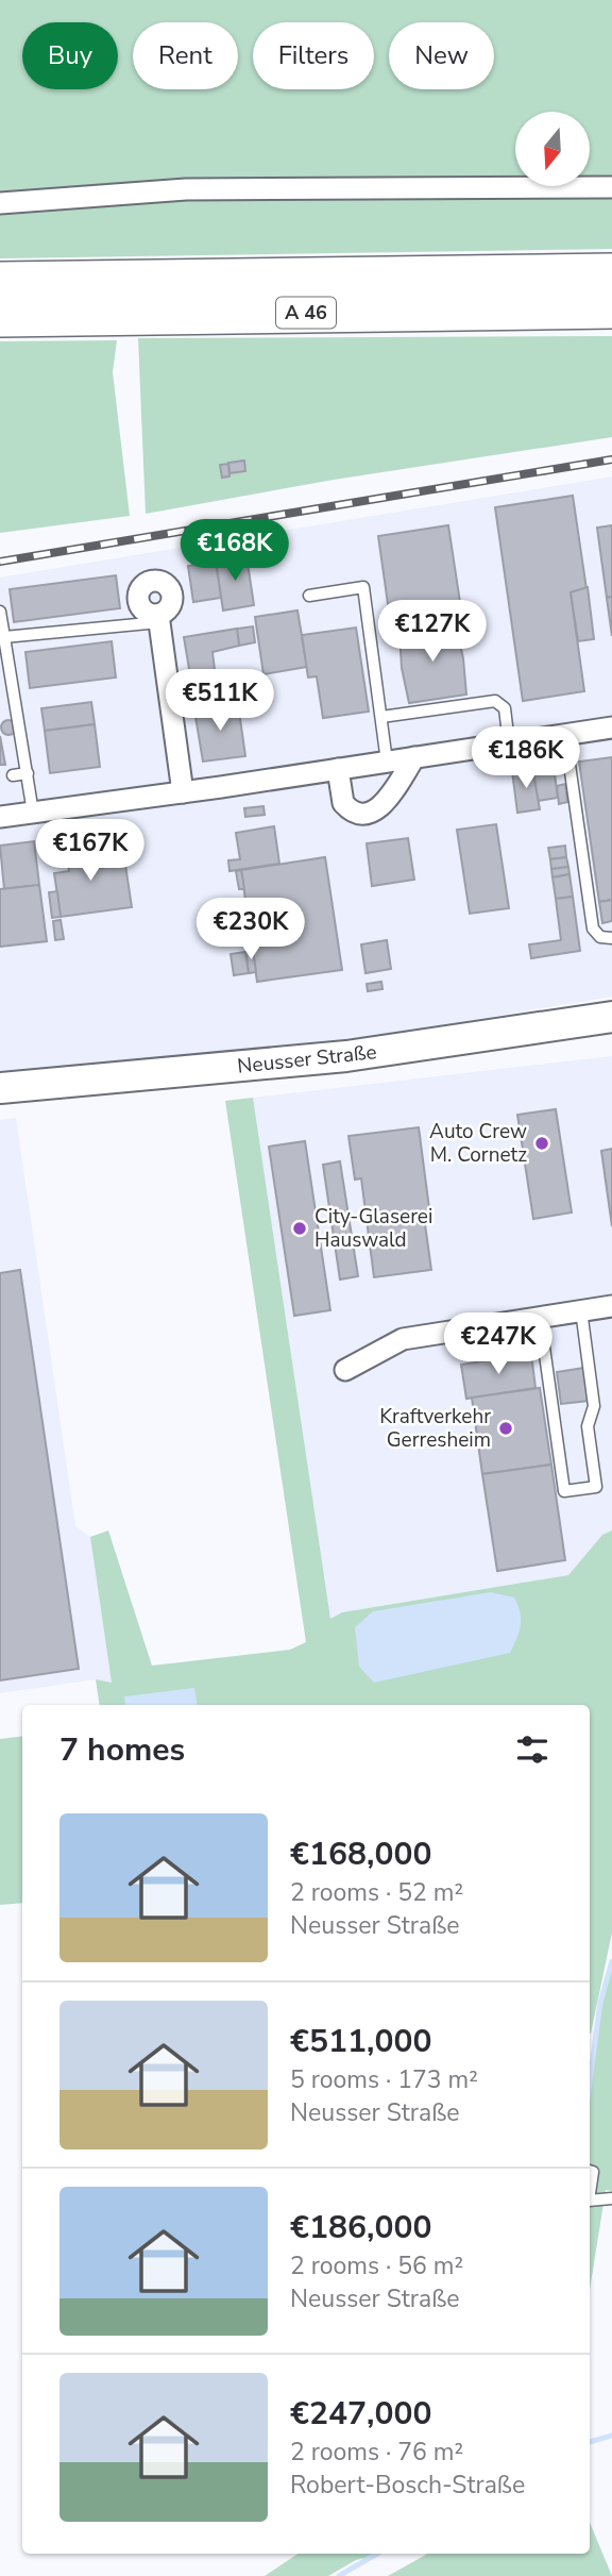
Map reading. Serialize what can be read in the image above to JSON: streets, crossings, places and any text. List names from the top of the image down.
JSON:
{
  "streets": {
    "highway": ["A 46"],
    "main road": ["Neusser Straße"]
  },
  "places": ["Auto Crew M. Cornetz", "City-Glaserei Hauswald", "Kraftverkehr Gerresheim"],
  "north": "bottom",
  "page": {
    "chip": [
      "Buy",
      "Rent",
      "Filters",
      "New"
    ],
    "price": [
      "€168K",
      "€127K",
      "€511K",
      "€186K",
      "€167K",
      "€230K",
      "€247K"
    ],
    "heading": "7 homes",
    "list": [
      {
        "name": "€168,000",
        "note": "2 rooms · 52 m² · Neusser Straße"
      },
      {
        "name": "€511,000",
        "note": "5 rooms · 173 m² · Neusser Straße"
      },
      {
        "name": "€186,000",
        "note": "2 rooms · 56 m² · Neusser Straße"
      },
      {
        "name": "€247,000",
        "note": "2 rooms · 76 m² · Robert-Bosch-Straße"
      }
    ]
  }
}
